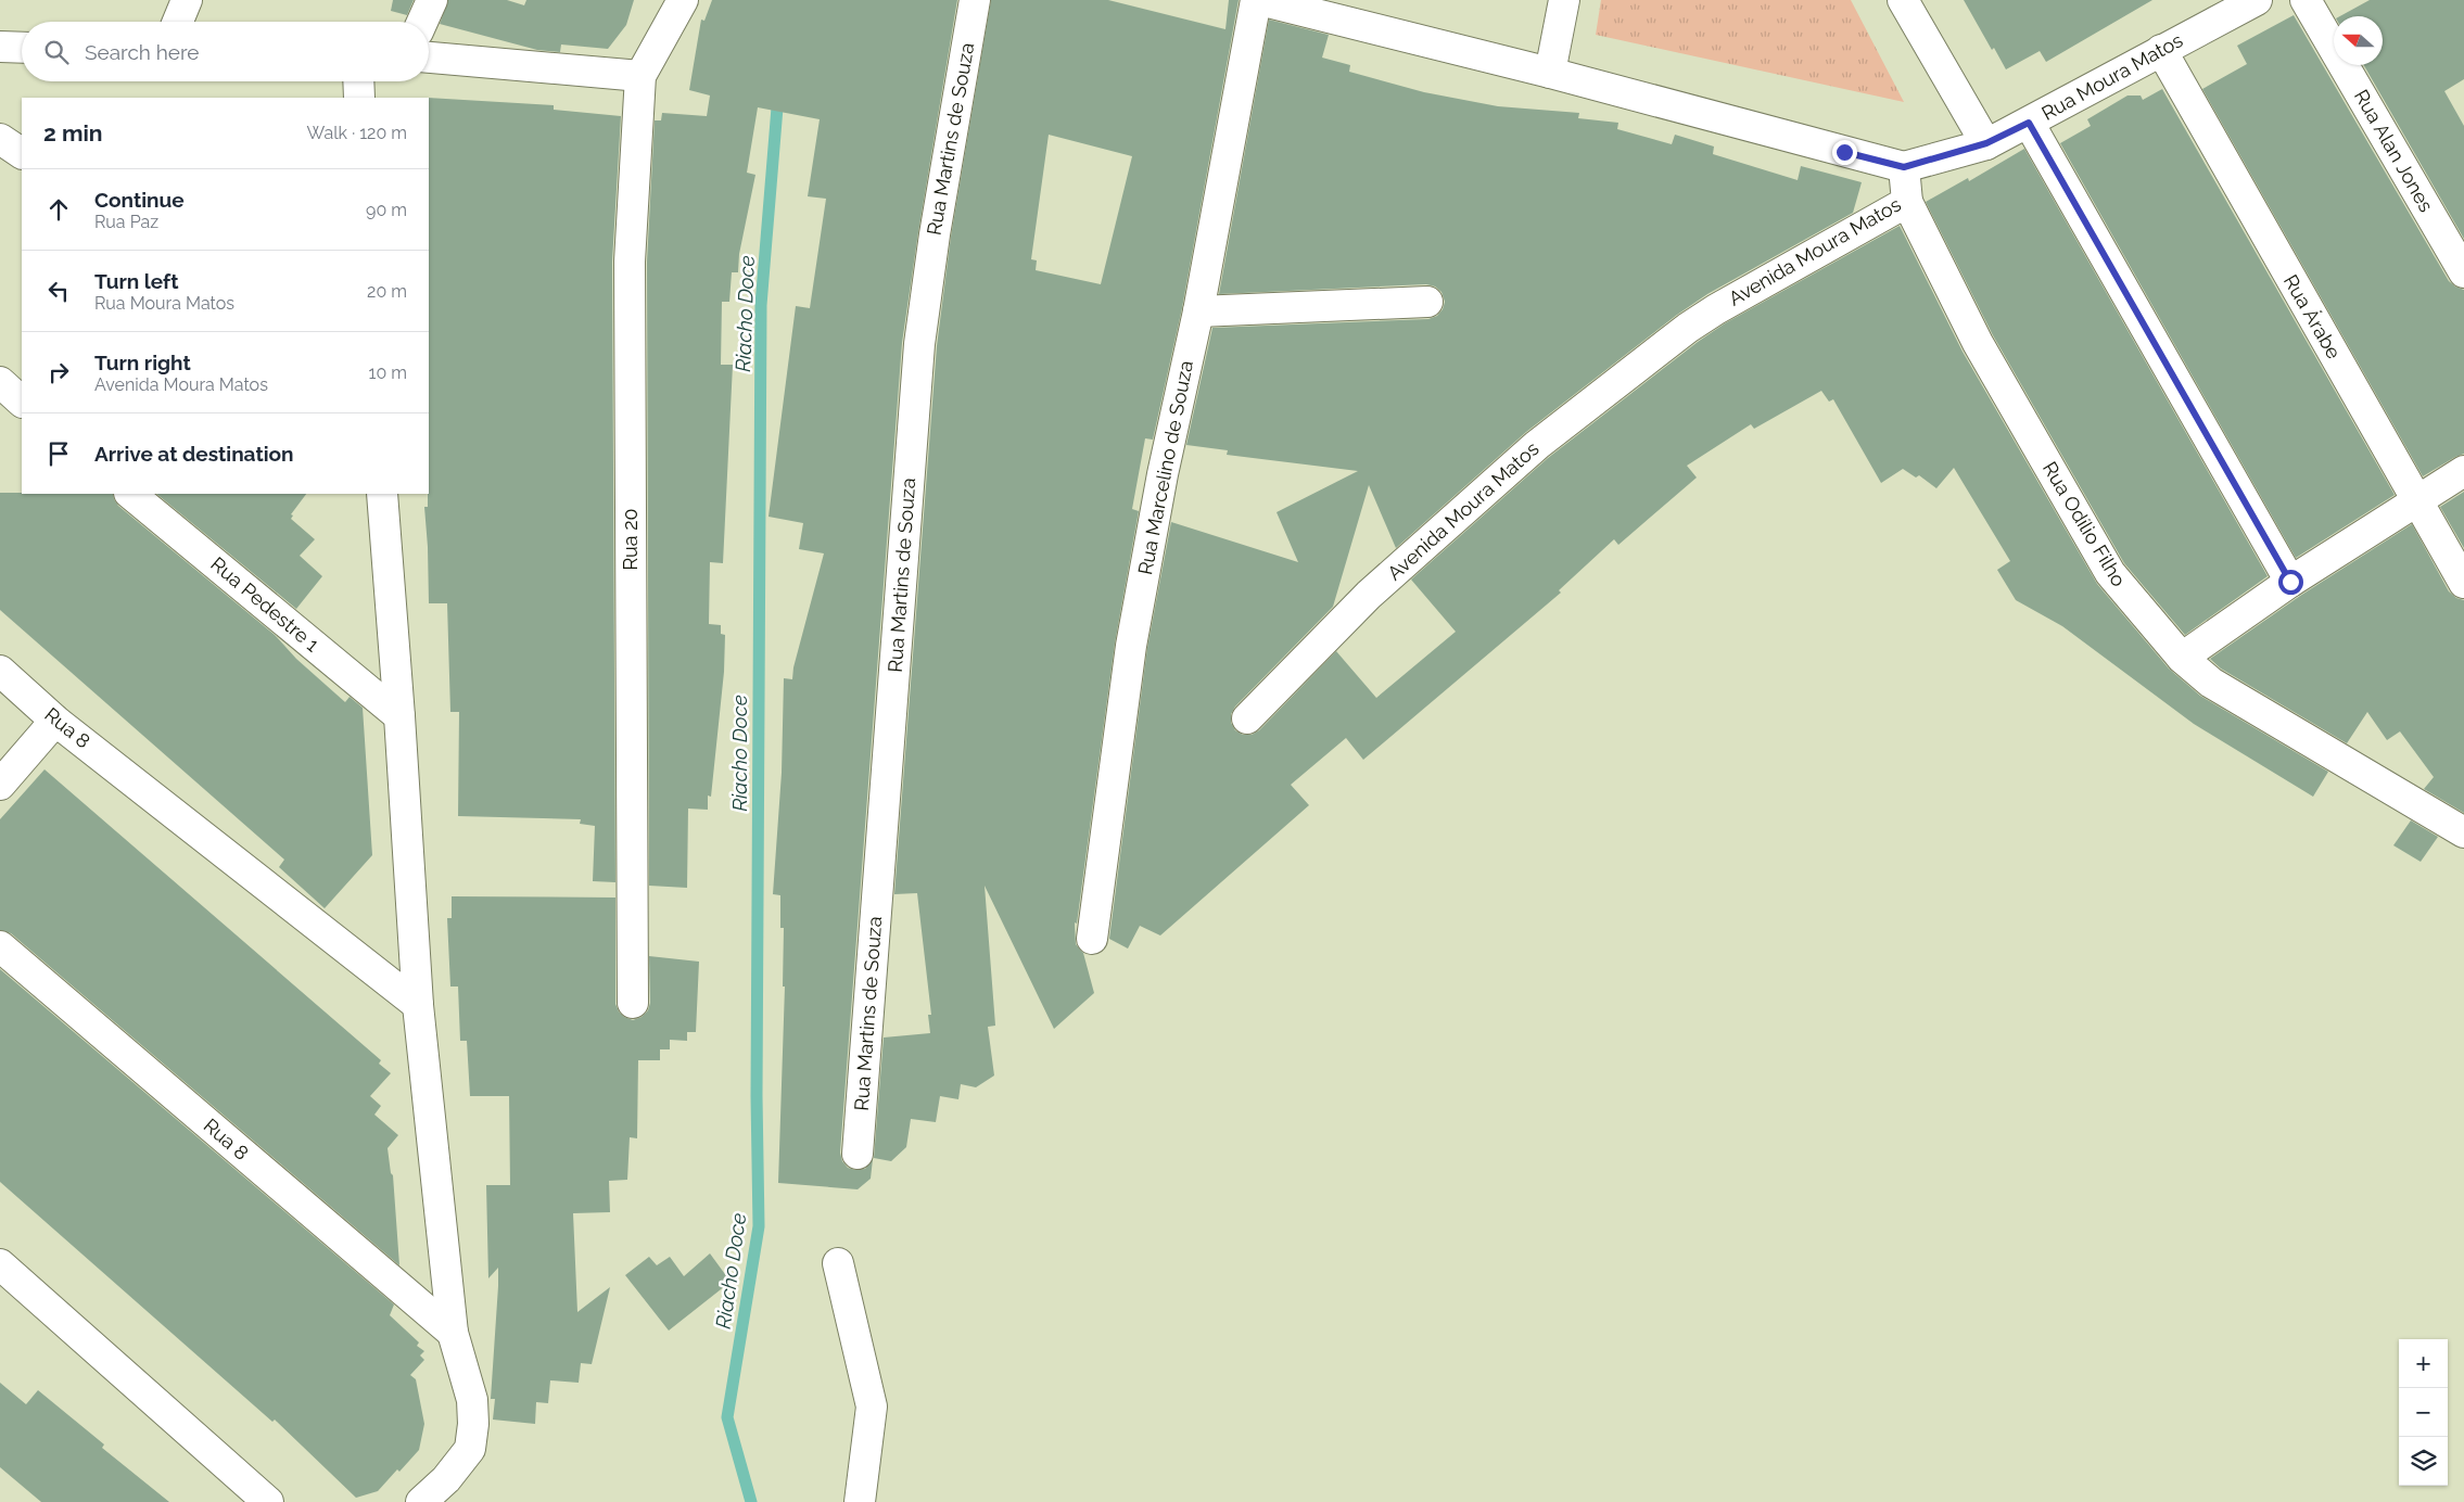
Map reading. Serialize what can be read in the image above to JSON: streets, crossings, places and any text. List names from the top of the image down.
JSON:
{
  "streets": {
    "street": [
      "Rua Moura Matos",
      "Rua Martins de Souza",
      "Rua Alan Jones",
      "Avenida Moura Matos",
      "Rua Árabe",
      "Rua Marcelino de Souza",
      "Rua Odílio Filho",
      "Rua 20",
      "Rua Pedestre 1",
      "Rua 8"
    ]
  },
  "crossings": [
    ["Rua Moura Matos", "Avenida Moura Matos"],
    ["Rua Moura Matos", "Rua Árabe"],
    ["Avenida Moura Matos", "Rua Marcelino de Souza"],
    ["Avenida Moura Matos", "Rua Odílio Filho"]
  ],
  "water": ["Riacho Doce"],
  "north": "left",
  "page": {
    "search": "Search here",
    "heading": ["2 min", "Walk · 120 m"],
    "list": [
      ["Continue", "Rua Paz", "90 m"],
      ["Turn left", "Rua Moura Matos", "20 m"],
      ["Turn right", "Avenida Moura Matos", "10 m"],
      "Arrive at destination"
    ],
    "map_buttons": ["+", "−"]
  }
}
